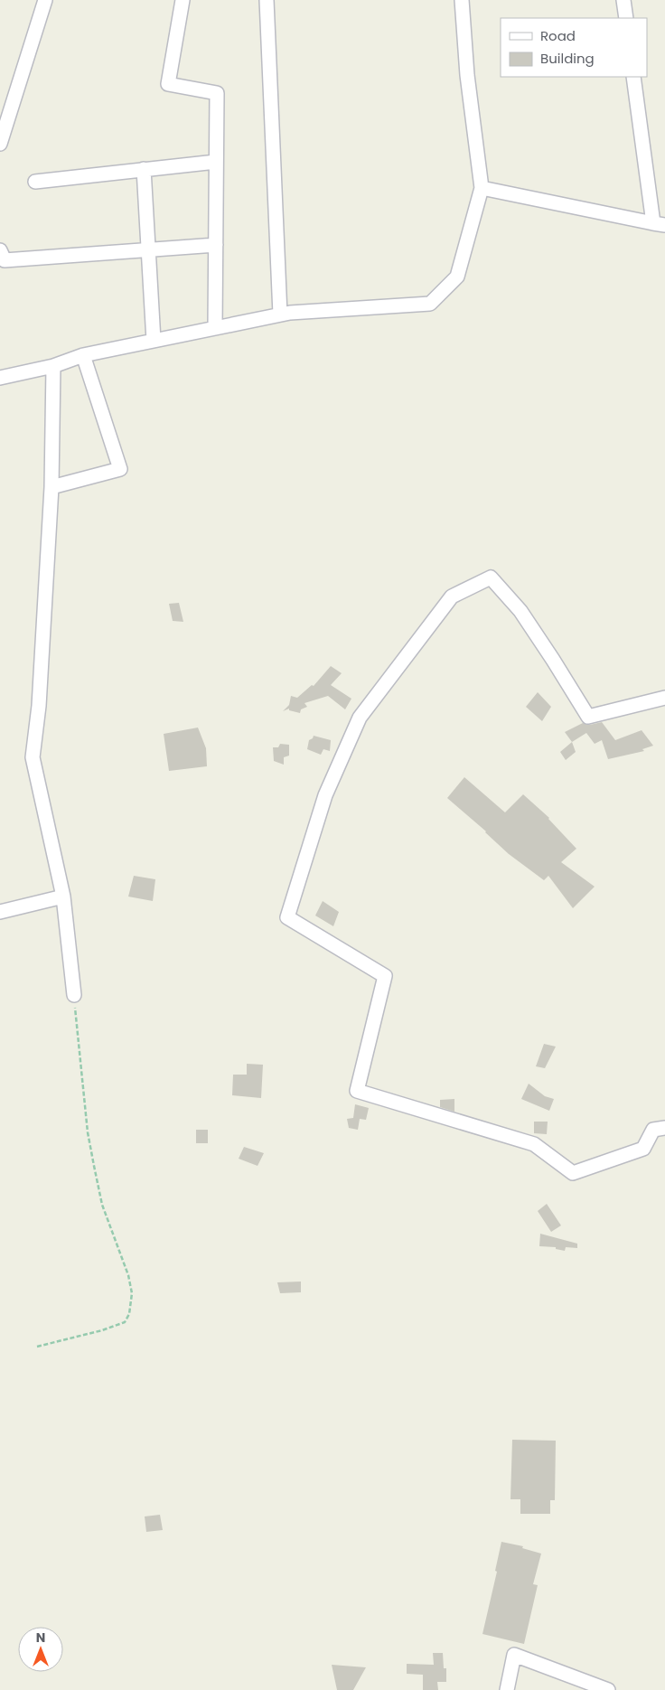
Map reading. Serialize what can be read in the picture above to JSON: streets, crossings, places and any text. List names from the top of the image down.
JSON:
{
  "legend": ["Road", "Building"],
  "north": "top"
}
